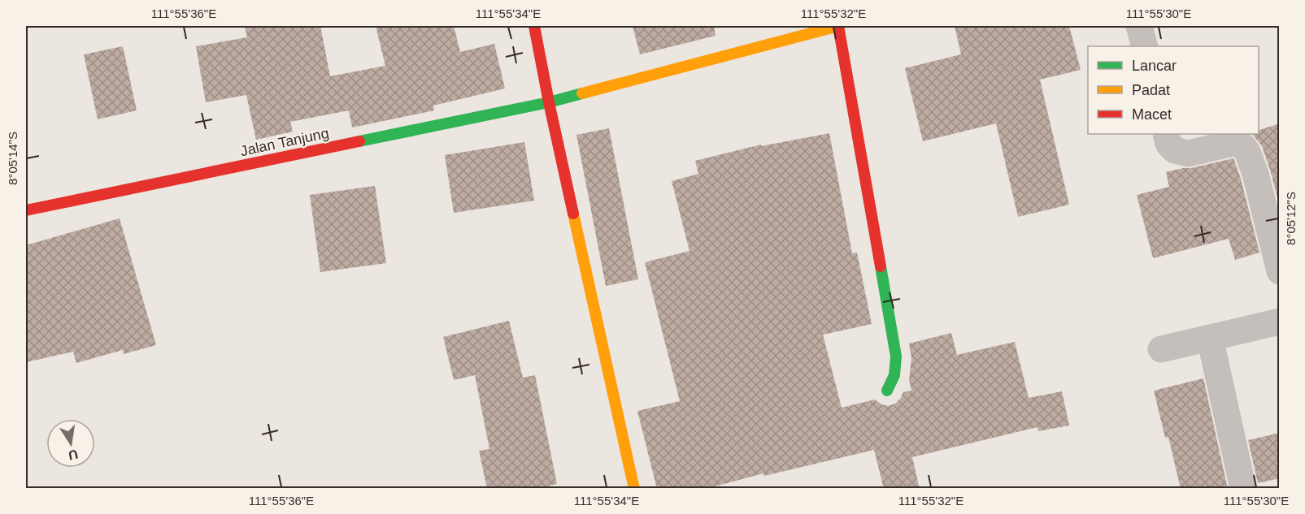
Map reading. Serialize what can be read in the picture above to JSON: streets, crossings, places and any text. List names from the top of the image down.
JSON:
{
  "streets": {
    "street": ["Jalan Tanjung"]
  },
  "legend": ["Lancar", "Padat", "Macet"],
  "north": "bottom",
  "coordinates": [
    "111°55'36\"E",
    "111°55'34\"E",
    "111°55'32\"E",
    "111°55'30\"E",
    "8°05'14\"S",
    "8°05'12\"S"
  ]
}
